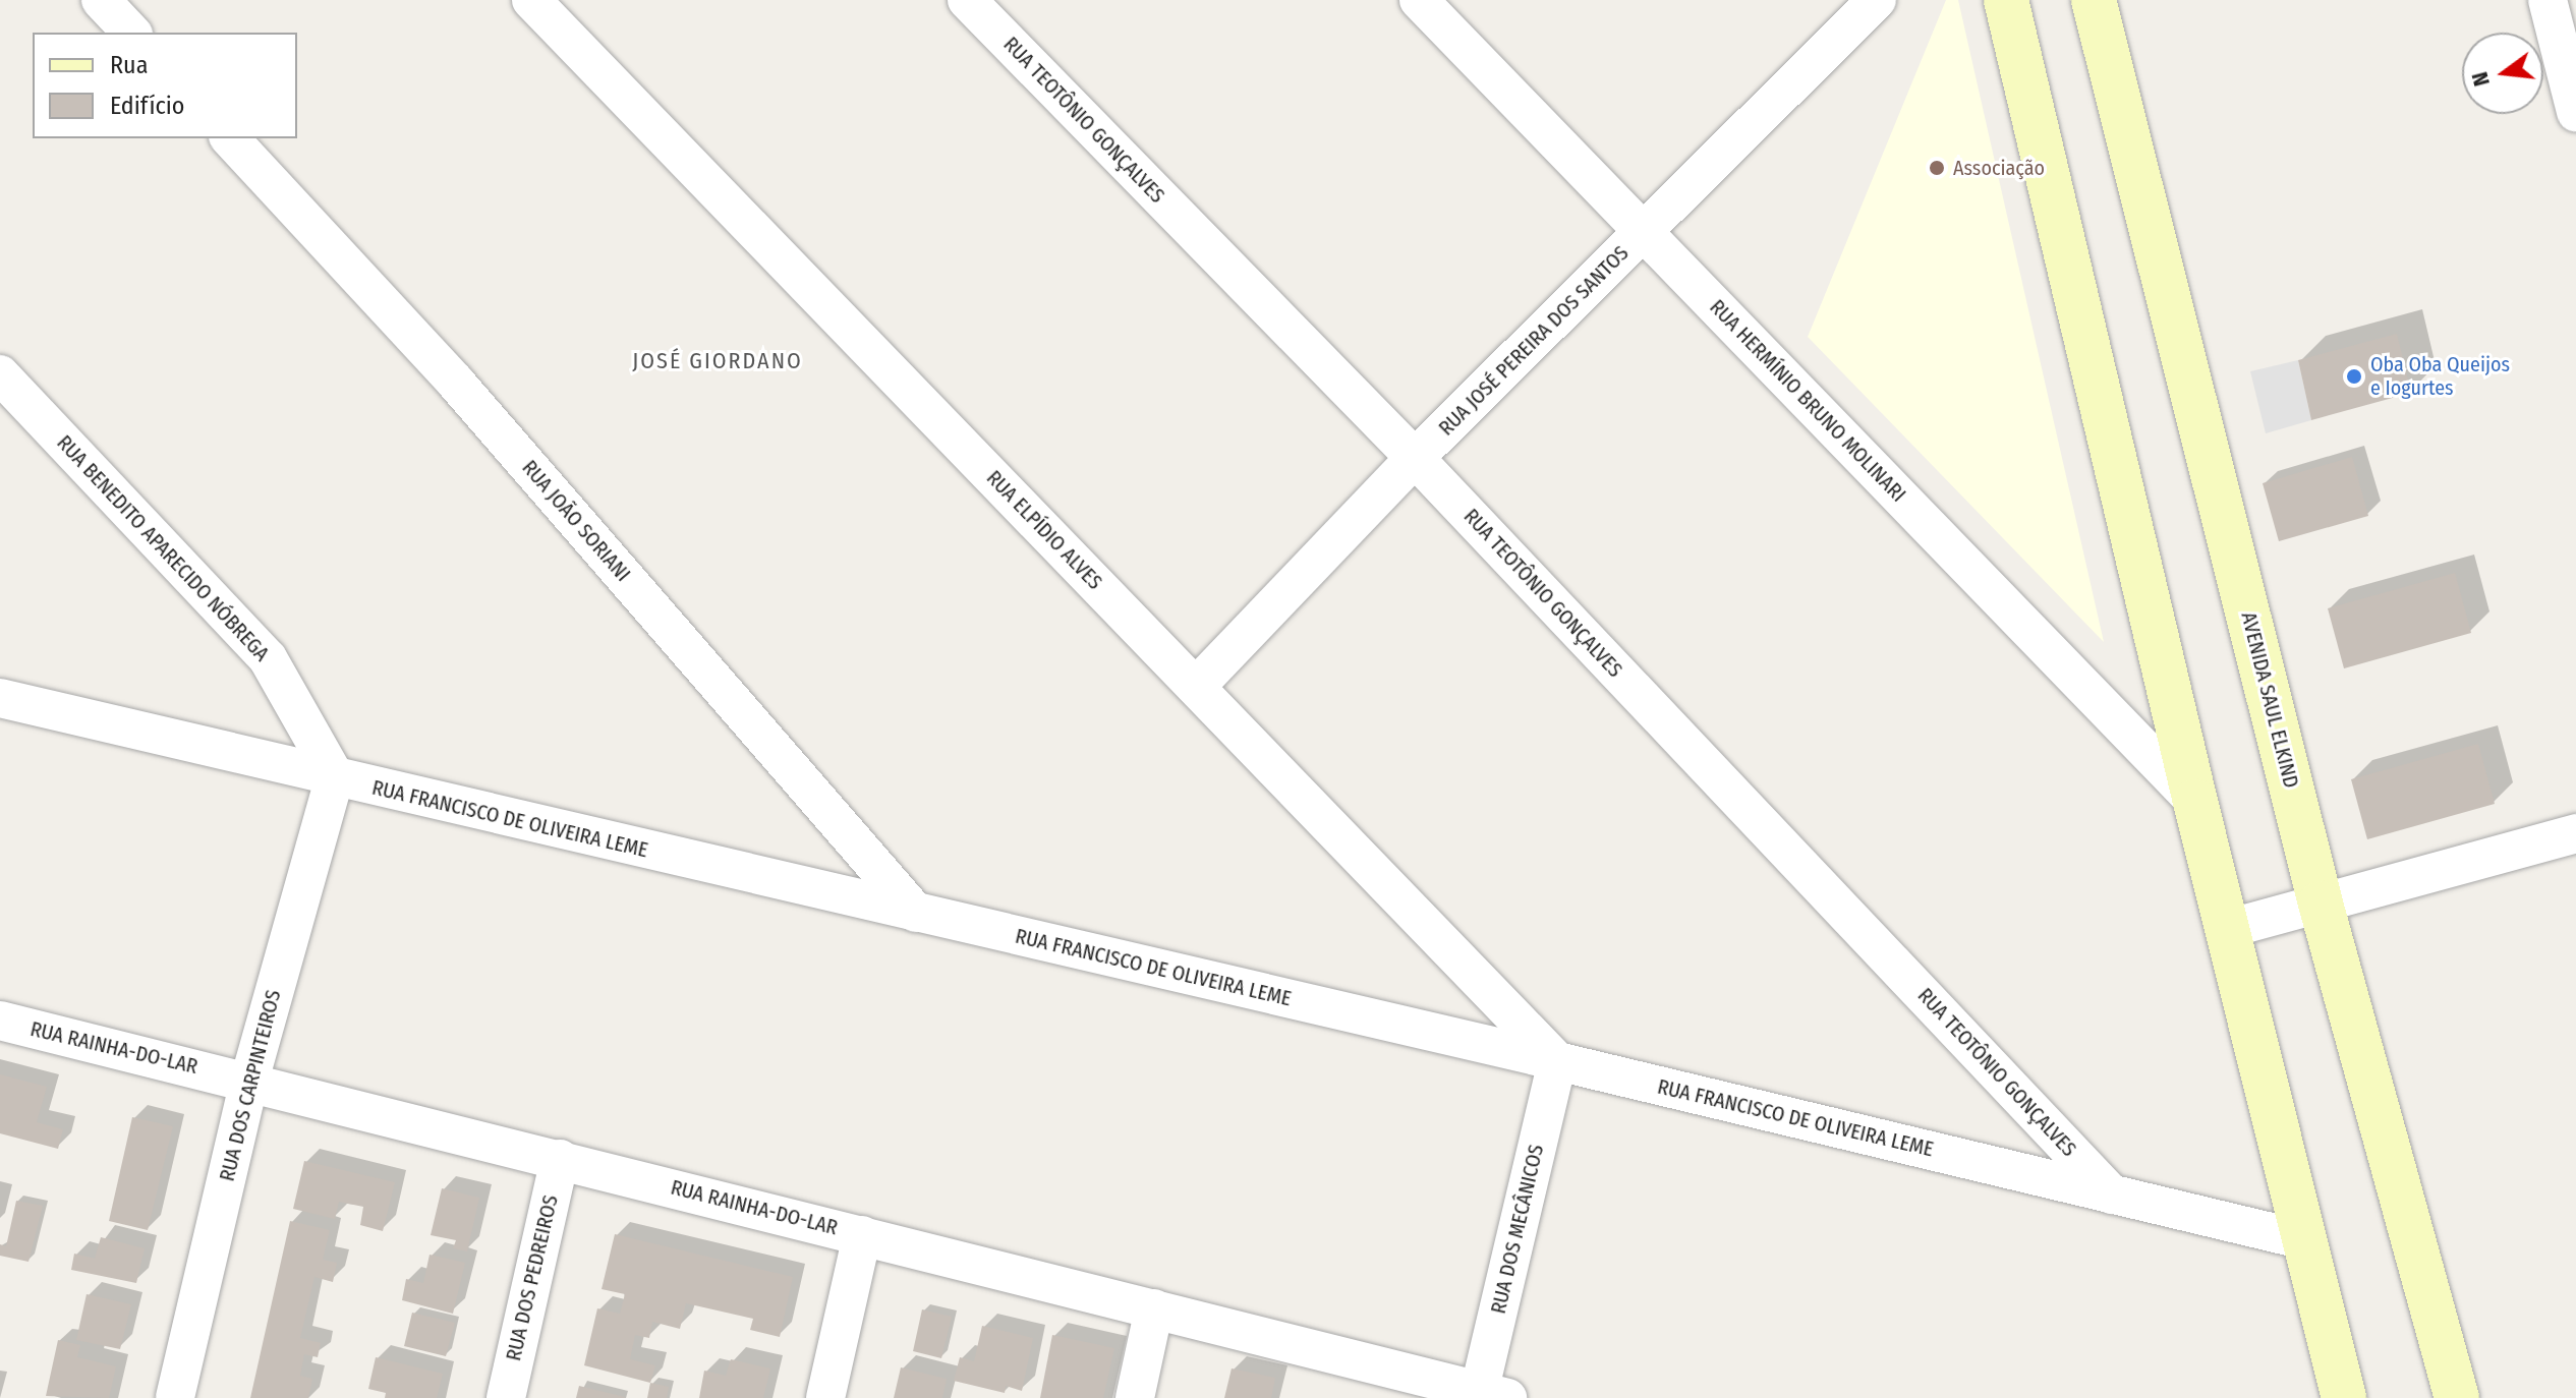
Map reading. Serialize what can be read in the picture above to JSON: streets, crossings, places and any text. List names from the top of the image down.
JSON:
{
  "streets": {
    "main road": ["AVENIDA SAUL ELKIND"],
    "street": [
      "RUA TEOTÔNIO GONÇALVES",
      "RUA JOSÉ PEREIRA DOS SANTOS",
      "RUA HERMÍNIO BRUNO MOLINARI",
      "RUA JOÃO SORIANI",
      "RUA ELPÍDIO ALVES",
      "RUA BENEDITO APARECIDO NÓBREGA",
      "RUA FRANCISCO DE OLIVEIRA LEME",
      "RUA RAINHA-DO-LAR",
      "RUA DOS CARPINTEIROS",
      "RUA DOS MECÂNICOS",
      "RUA DOS PEDREIROS"
    ]
  },
  "crossings": [
    ["RUA TEOTÔNIO GONÇALVES", "RUA JOSÉ PEREIRA DOS SANTOS"],
    ["RUA TEOTÔNIO GONÇALVES", "RUA FRANCISCO DE OLIVEIRA LEME"],
    ["RUA JOSÉ PEREIRA DOS SANTOS", "RUA HERMÍNIO BRUNO MOLINARI"],
    ["RUA JOSÉ PEREIRA DOS SANTOS", "RUA ELPÍDIO ALVES"],
    ["RUA JOÃO SORIANI", "RUA FRANCISCO DE OLIVEIRA LEME"],
    ["RUA ELPÍDIO ALVES", "RUA FRANCISCO DE OLIVEIRA LEME"],
    ["RUA ELPÍDIO ALVES", "RUA DOS MECÂNICOS"],
    ["RUA BENEDITO APARECIDO NÓBREGA", "RUA FRANCISCO DE OLIVEIRA LEME"],
    ["RUA BENEDITO APARECIDO NÓBREGA", "RUA DOS CARPINTEIROS"],
    ["RUA FRANCISCO DE OLIVEIRA LEME", "RUA DOS CARPINTEIROS"],
    ["RUA FRANCISCO DE OLIVEIRA LEME", "RUA DOS MECÂNICOS"],
    ["RUA RAINHA-DO-LAR", "RUA DOS CARPINTEIROS"],
    ["RUA RAINHA-DO-LAR", "RUA DOS MECÂNICOS"],
    ["RUA RAINHA-DO-LAR", "RUA DOS PEDREIROS"]
  ],
  "districts": ["JOSÉ GIORDANO"],
  "places": ["Associação", "Oba Oba Queijos e Iogurtes"],
  "legend": ["Rua", "Edifício"],
  "north": "left"
}
